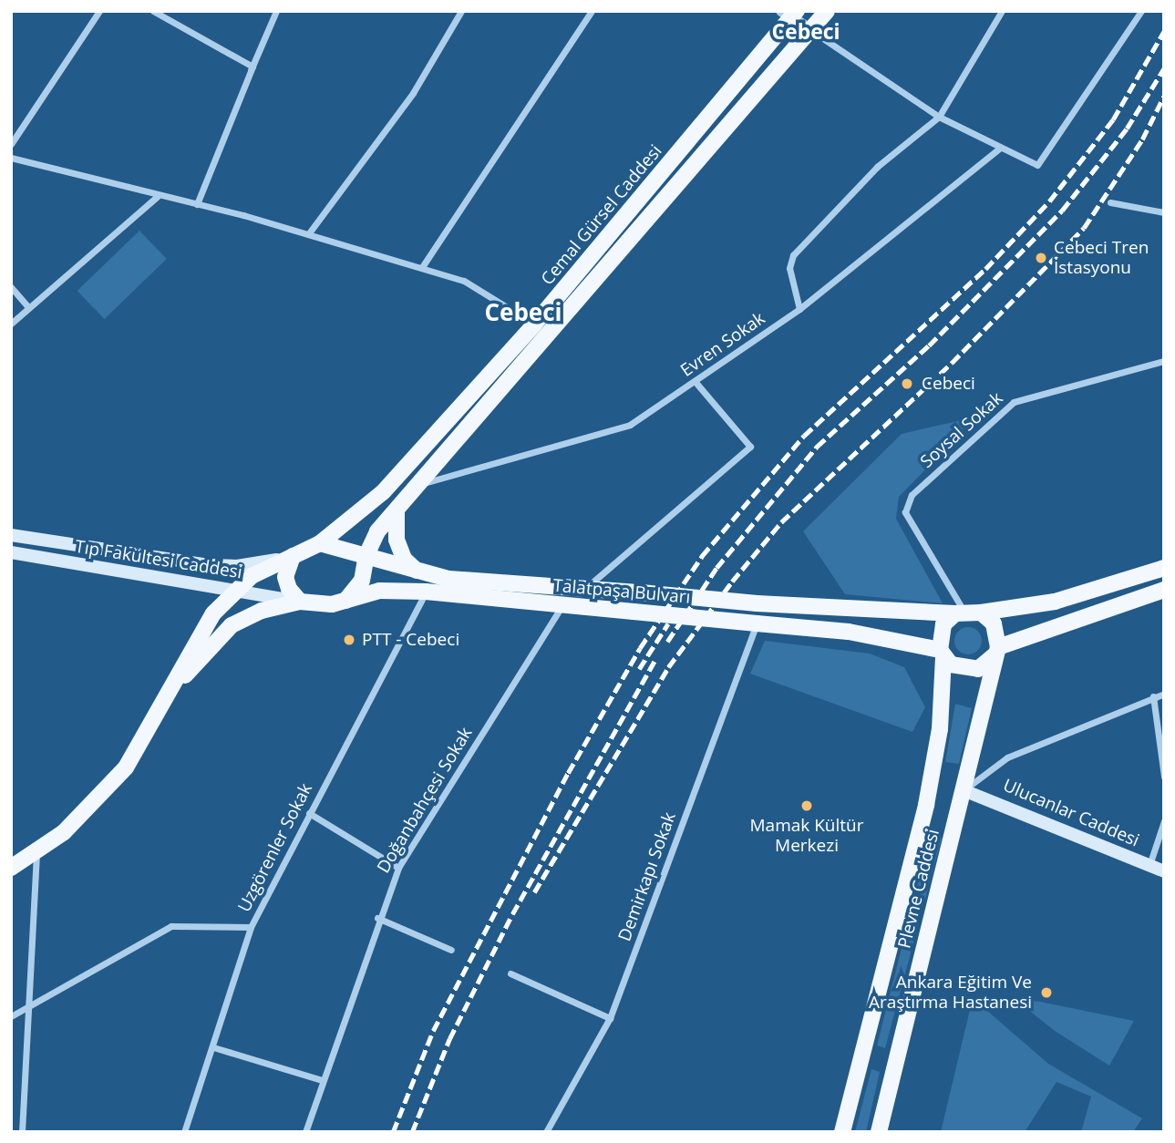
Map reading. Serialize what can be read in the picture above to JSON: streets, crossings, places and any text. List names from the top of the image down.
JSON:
{
  "streets": {
    "main road": [
      "Cemal Gürsel Caddesi",
      "Tıp Fakültesi Caddesi",
      "Talatpaşa Bulvarı",
      "Ulucanlar Caddesi",
      "Plevne Caddesi"
    ],
    "street": [
      "Evren Sokak",
      "Soysal Sokak",
      "Doğanbahçesi Sokak",
      "Uzgörenler Sokak",
      "Demirkapı Sokak"
    ]
  },
  "crossings": [
    ["Cemal Gürsel Caddesi", "Tıp Fakültesi Caddesi"],
    ["Cemal Gürsel Caddesi", "Talatpaşa Bulvarı"],
    ["Soysal Sokak", "Talatpaşa Bulvarı"],
    ["Soysal Sokak", "Plevne Caddesi"],
    ["Tıp Fakültesi Caddesi", "Talatpaşa Bulvarı"],
    ["Talatpaşa Bulvarı", "Doğanbahçesi Sokak"],
    ["Talatpaşa Bulvarı", "Uzgörenler Sokak"],
    ["Talatpaşa Bulvarı", "Demirkapı Sokak"],
    ["Talatpaşa Bulvarı", "Plevne Caddesi"],
    ["Ulucanlar Caddesi", "Plevne Caddesi"]
  ],
  "districts": ["Cebeci", "Cebeci"],
  "places": [
    "Cebeci Tren İstasyonu",
    "Cebeci",
    "PTT - Cebeci",
    "Mamak Kültür Merkezi",
    "Ankara Eğitim Ve Araştırma Hastanesi"
  ]
}
